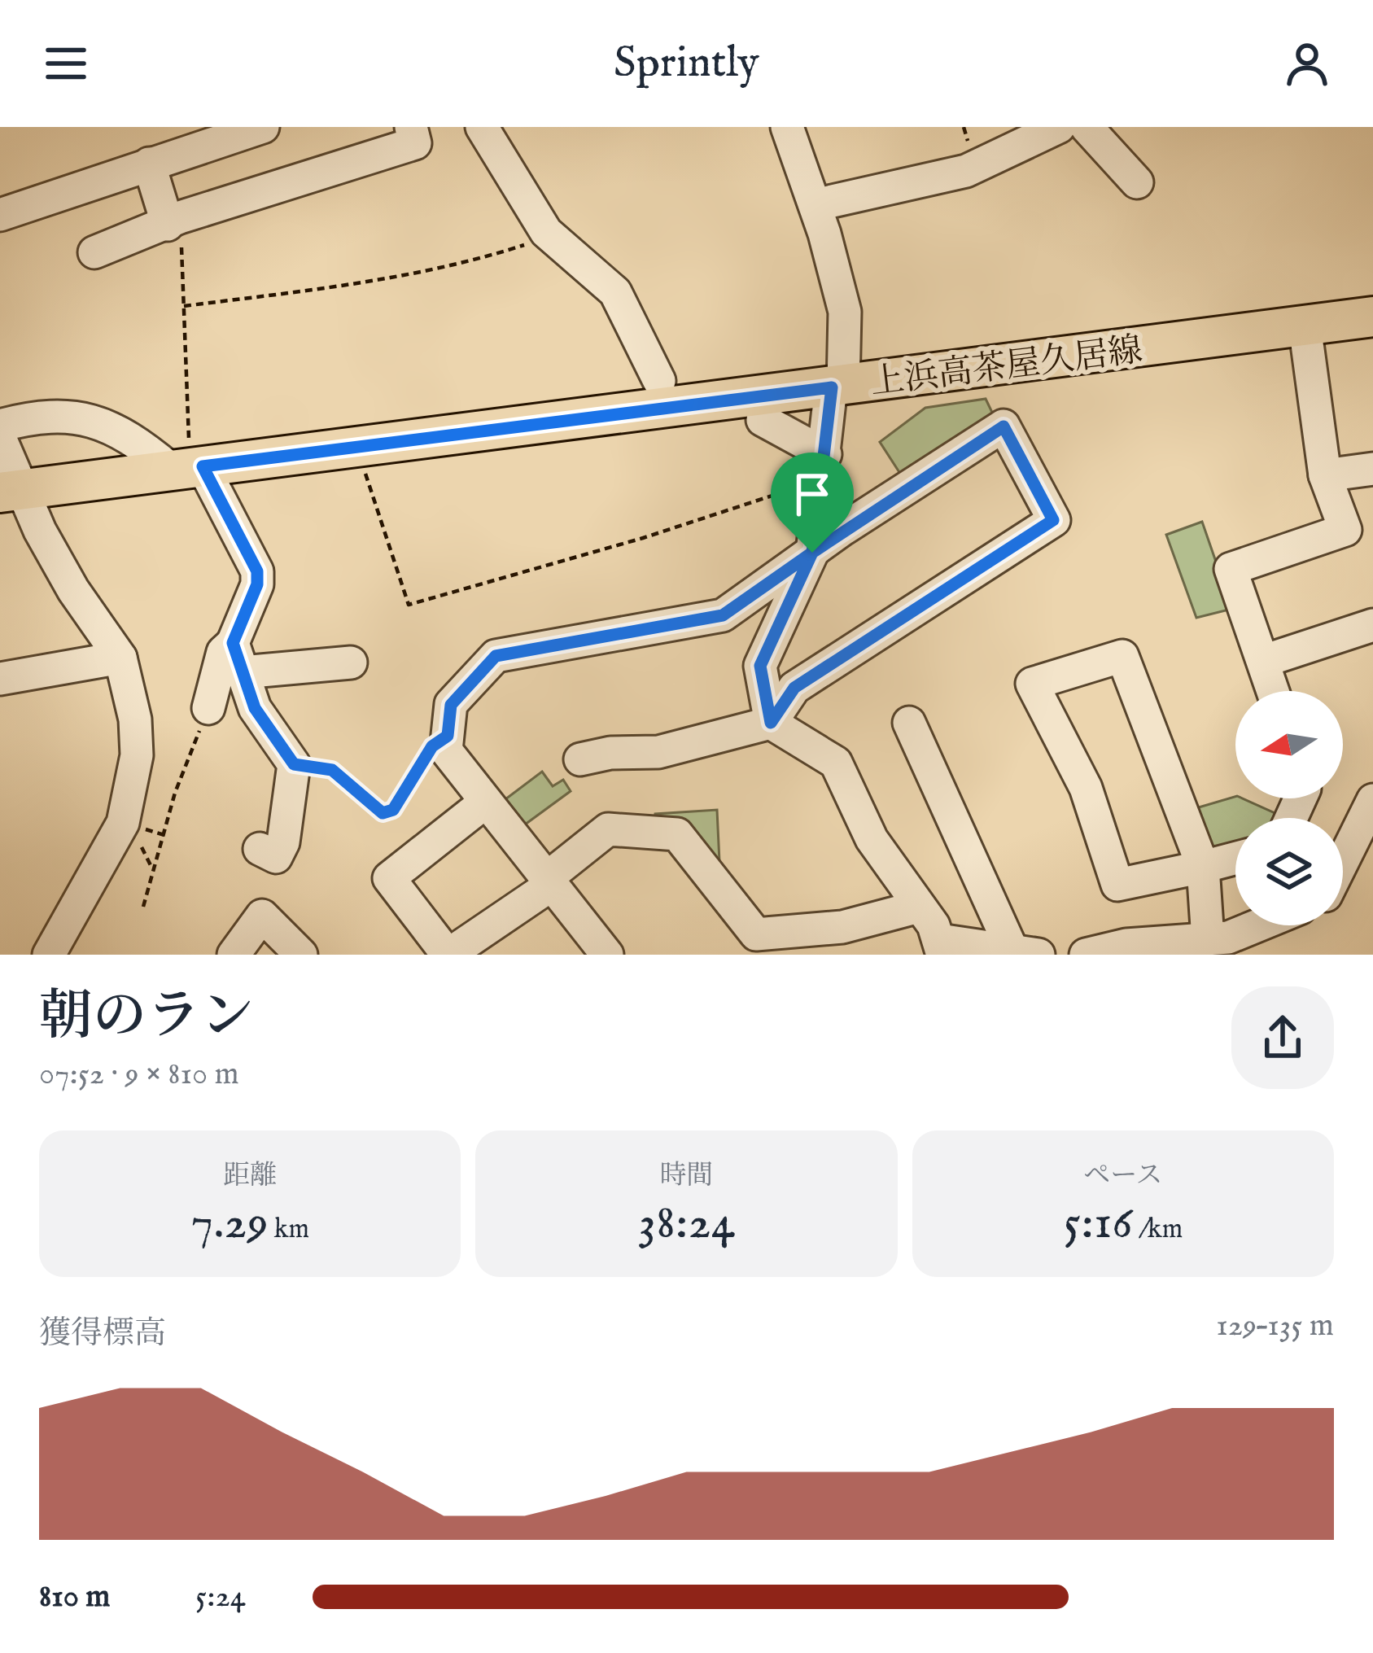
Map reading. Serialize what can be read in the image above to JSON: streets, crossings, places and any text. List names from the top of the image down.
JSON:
{
  "streets": {
    "main road": ["上浜高茶屋久居線"]
  },
  "north": "left",
  "page": {
    "header": "Sprintly",
    "heading": ["朝のラン", "07:52 · 9 × 810 m"],
    "stats": [
      ["距離", "7.29 km"],
      ["時間", "38:24"],
      ["ペース", "5:16 /km"]
    ],
    "chart": ["獲得標高", "129–135 m"],
    "list": [
      {
        "name": "810 m",
        "note": "5:24"
      }
    ]
  }
}
